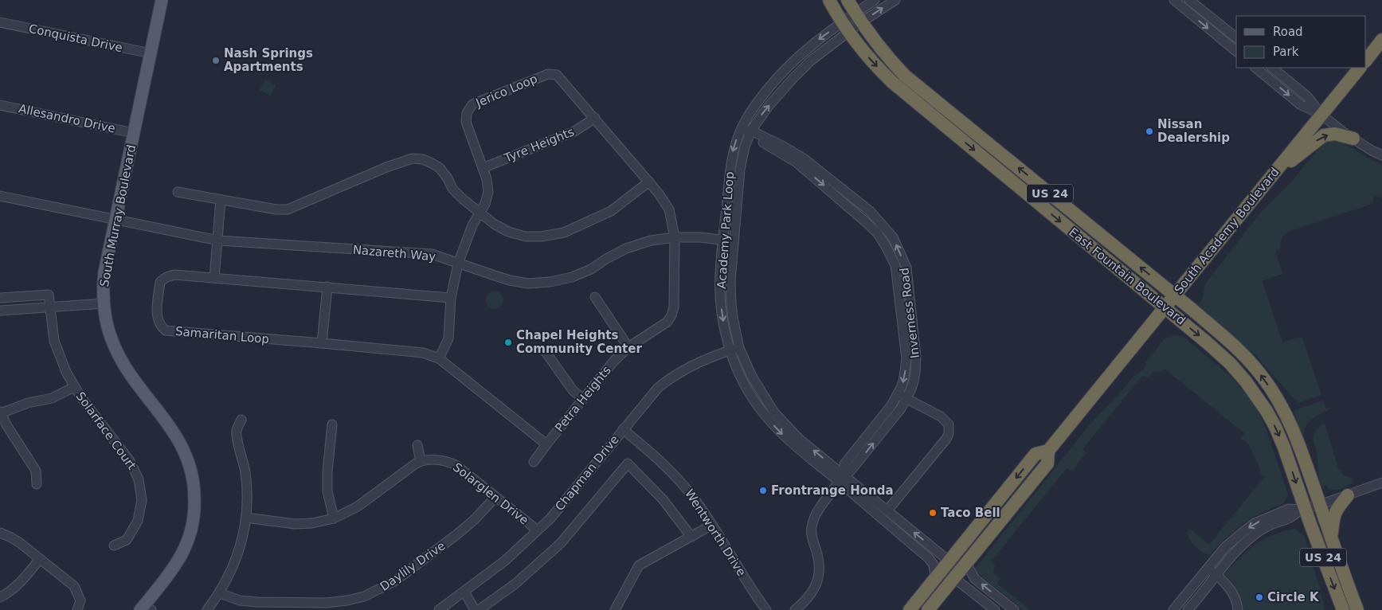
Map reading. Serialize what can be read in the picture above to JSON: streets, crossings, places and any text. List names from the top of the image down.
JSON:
{
  "streets": {
    "highway": ["US 24", "South Academy Boulevard", "East Fountain Boulevard"],
    "main road": ["South Murray Boulevard"],
    "street": [
      "Conquista Drive",
      "Jerico Loop",
      "Allesandro Drive",
      "Tyre Heights",
      "Academy Park Loop",
      "Nazareth Way",
      "Inverness Road",
      "Samaritan Loop",
      "Petra Heights",
      "Solarface Court",
      "Chapman Drive",
      "Solarglen Drive",
      "Wentworth Drive",
      "Daylily Drive"
    ]
  },
  "crossings": [
    ["Conquista Drive", "South Murray Boulevard"],
    ["Jerico Loop", "Tyre Heights"],
    ["Jerico Loop", "Nazareth Way"],
    ["Jerico Loop", "Samaritan Loop"],
    ["Jerico Loop", "Petra Heights"],
    ["Allesandro Drive", "South Murray Boulevard"],
    ["South Murray Boulevard", "Nazareth Way"],
    ["Academy Park Loop", "South Academy Boulevard"],
    ["Academy Park Loop", "Nazareth Way"],
    ["Academy Park Loop", "East Fountain Boulevard"],
    ["Academy Park Loop", "Inverness Road"],
    ["Academy Park Loop", "Chapman Drive"],
    ["South Academy Boulevard", "East Fountain Boulevard"],
    ["Nazareth Way", "Petra Heights"],
    ["Samaritan Loop", "Petra Heights"],
    ["Chapman Drive", "Solarglen Drive"],
    ["Chapman Drive", "Wentworth Drive"],
    ["Solarglen Drive", "Daylily Drive"]
  ],
  "places": [
    "Nash Springs Apartments",
    "Nissan Dealership",
    "Chapel Heights Community Center",
    "Frontrange Honda",
    "Taco Bell",
    "Circle K"
  ],
  "legend": ["Road", "Park"]
}
